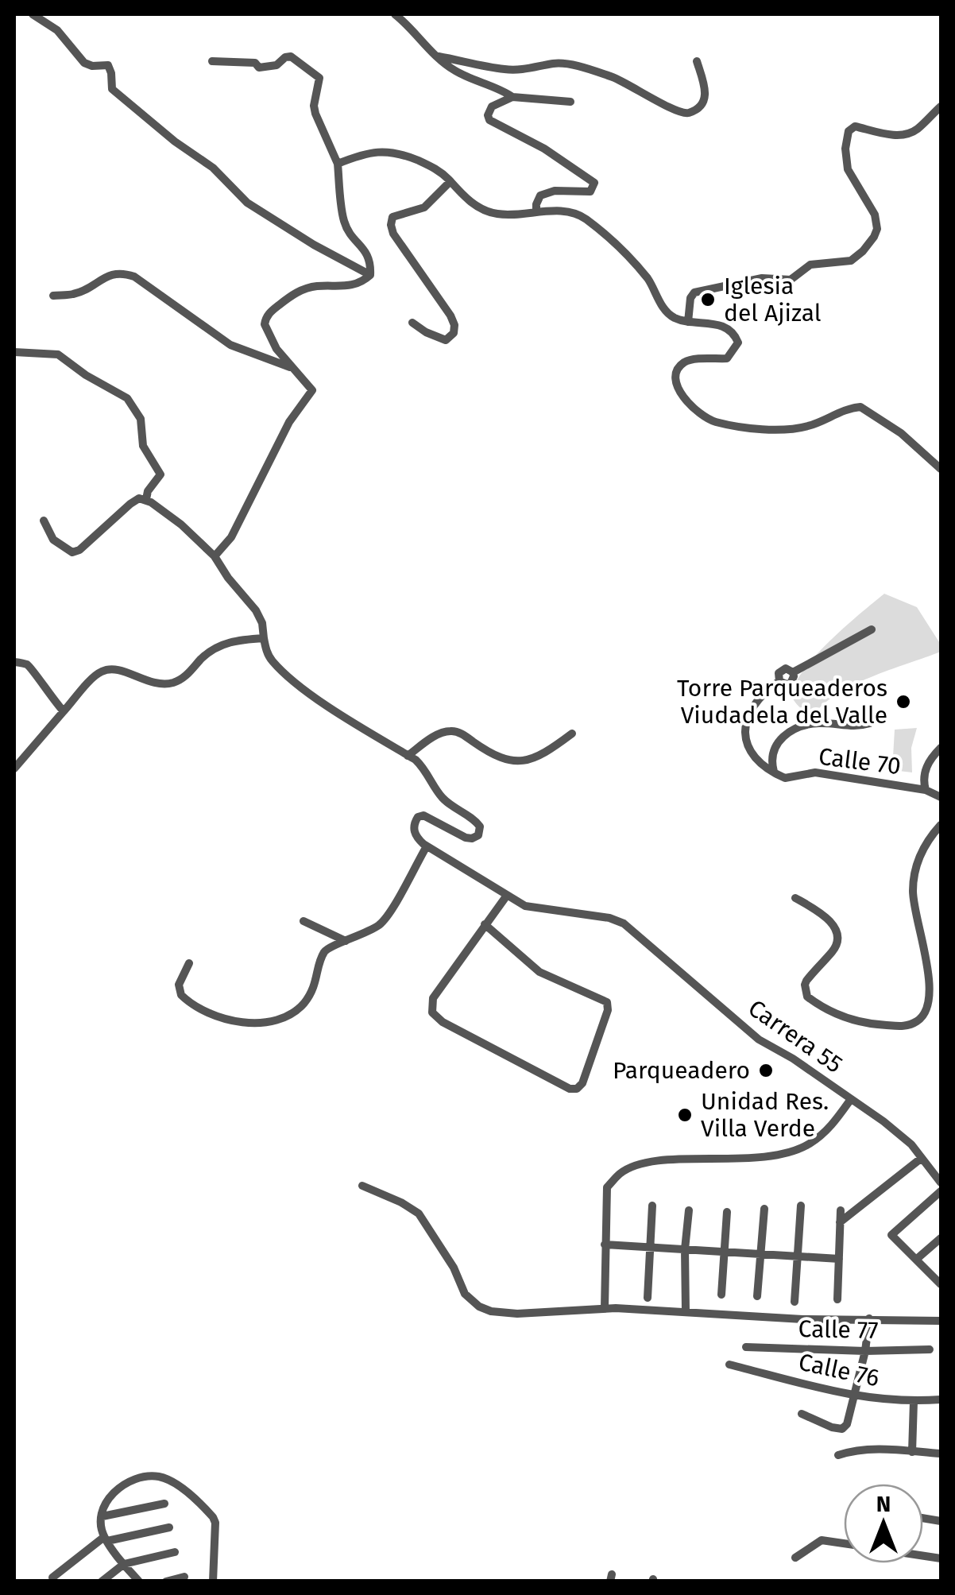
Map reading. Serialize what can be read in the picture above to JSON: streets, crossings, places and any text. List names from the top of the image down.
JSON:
{
  "streets": {
    "street": [
      "Calle 70",
      "Carrera 55",
      "Calle 77",
      "Calle 76"
    ]
  },
  "places": [
    "Iglesia del Ajizal",
    "Torre Parqueaderos Viudadela del Valle",
    "Parqueadero",
    "Unidad Res. Villa Verde"
  ],
  "north": "top"
}
